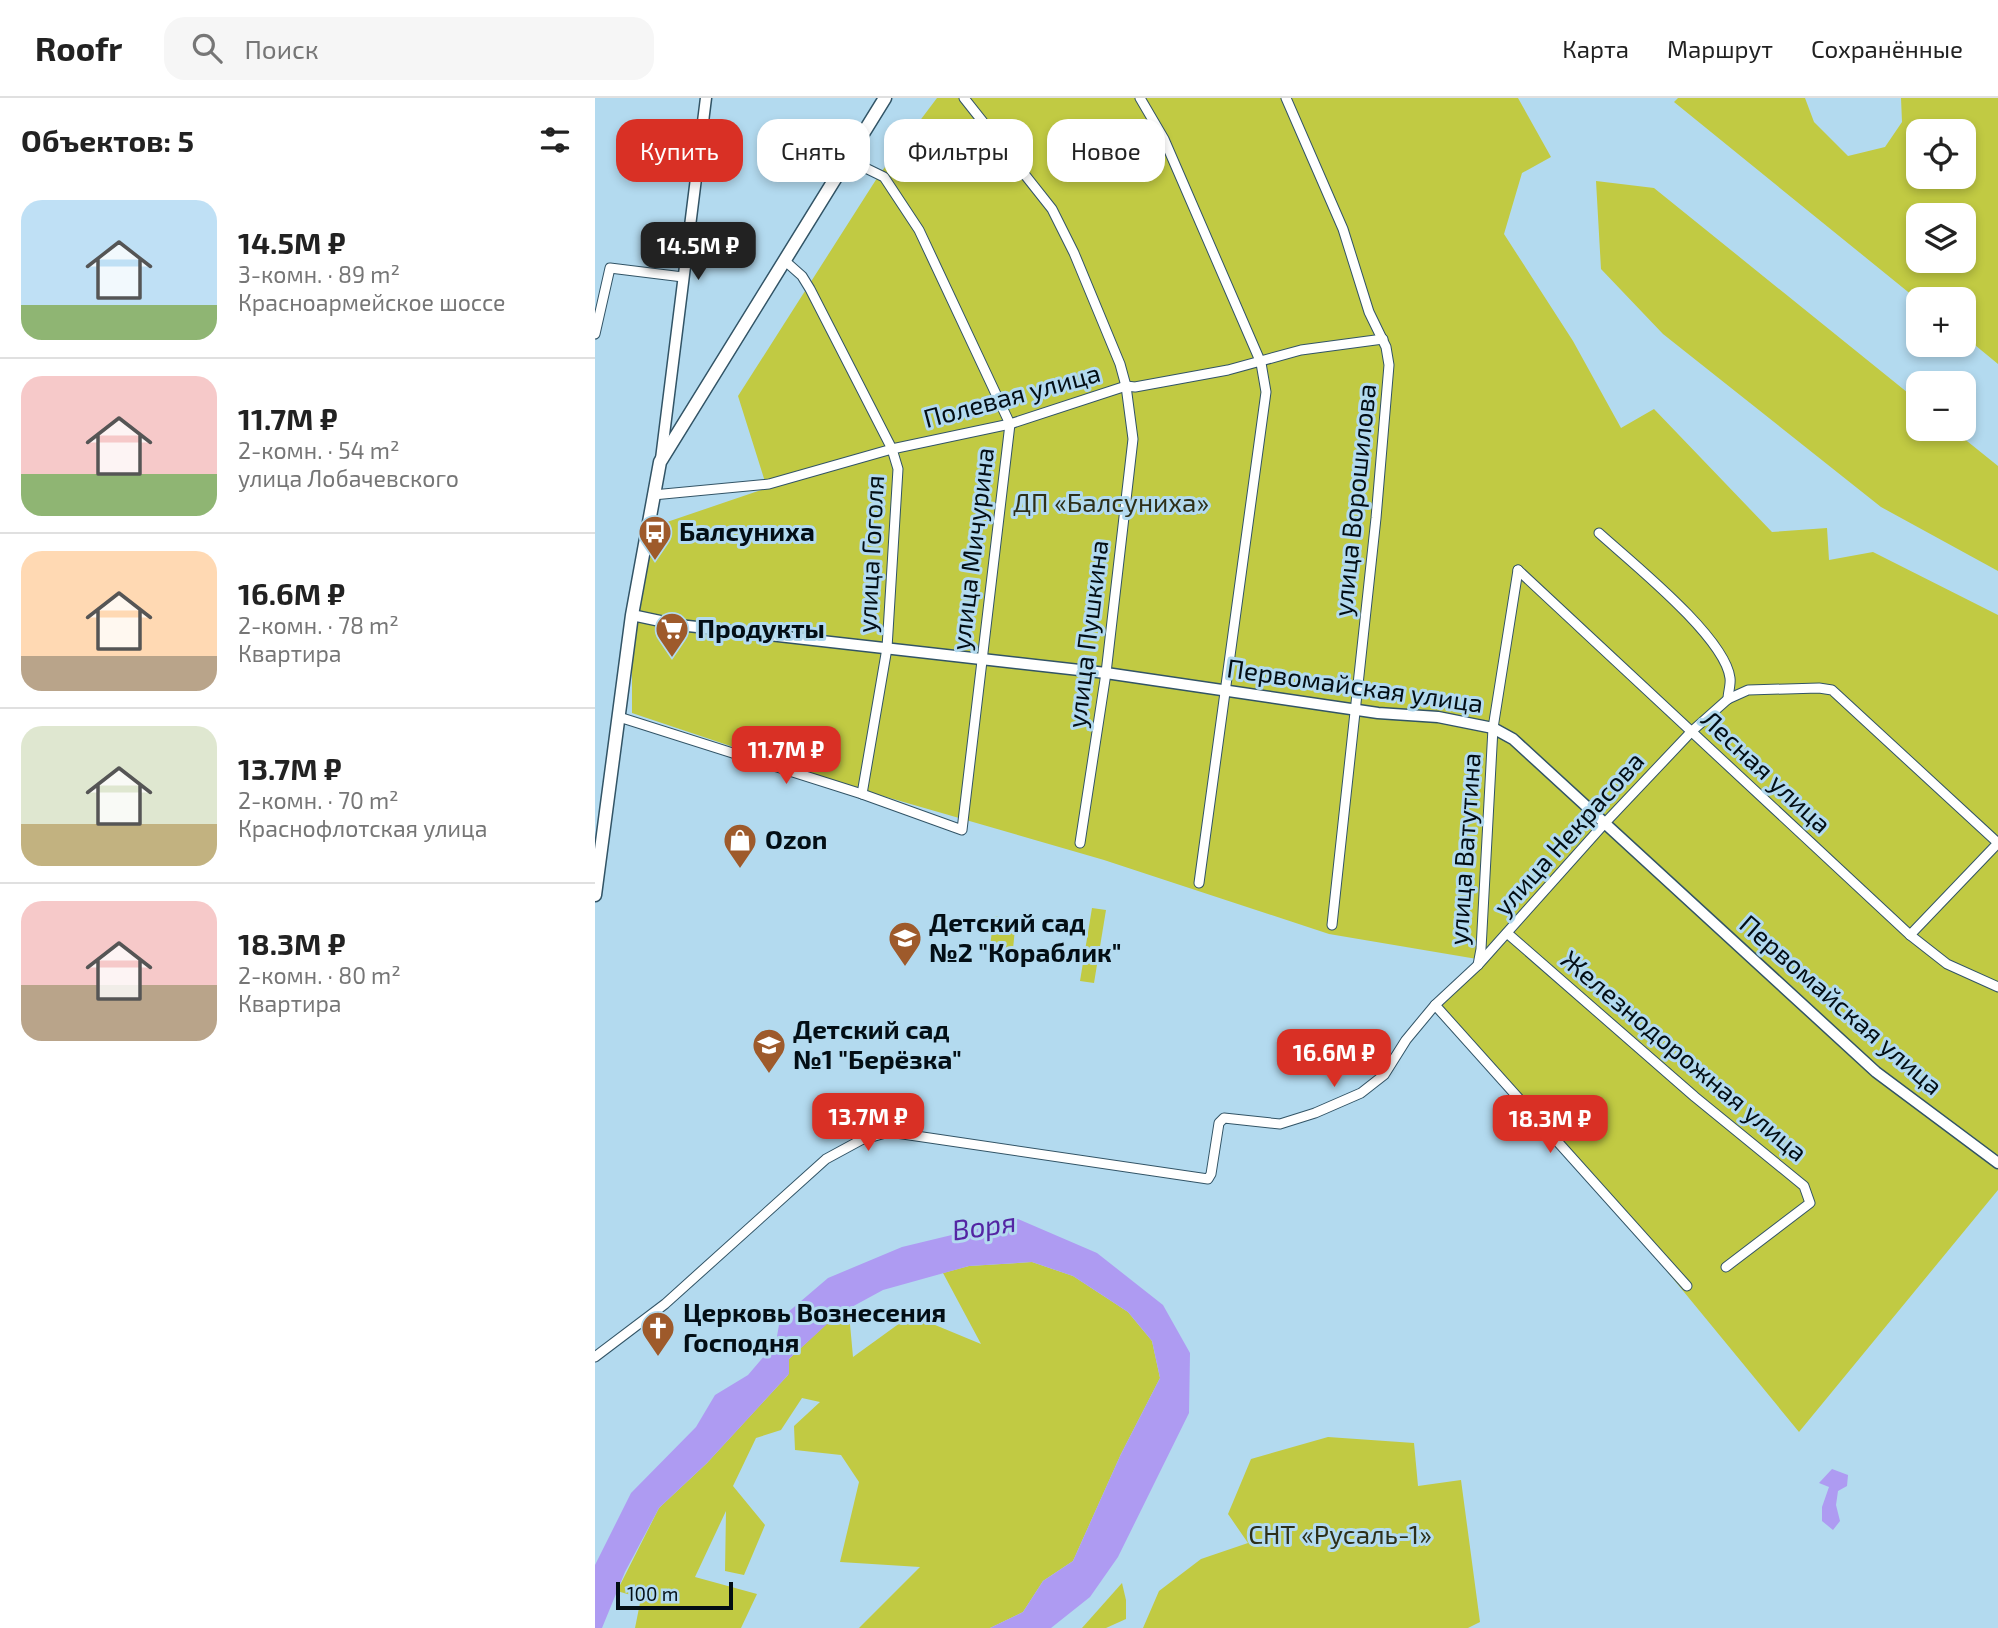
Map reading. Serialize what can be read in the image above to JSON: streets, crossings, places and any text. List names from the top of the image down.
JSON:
{
  "streets": {
    "street": [
      "Полевая улица",
      "улица Ворошилова",
      "улица Мичурина",
      "улица Гоголя",
      "улица Пушкина",
      "Первомайская улица",
      "Лесная улица",
      "улица Некрасова",
      "улица Ватутина",
      "Железнодорожная улица"
    ]
  },
  "crossings": [
    ["Полевая улица", "улица Ворошилова"],
    ["Полевая улица", "улица Мичурина"],
    ["Полевая улица", "улица Гоголя"],
    ["Полевая улица", "улица Пушкина"],
    ["улица Ворошилова", "Первомайская улица"],
    ["улица Мичурина", "улица Гоголя"],
    ["улица Мичурина", "Первомайская улица"],
    ["улица Гоголя", "Первомайская улица"],
    ["улица Пушкина", "Первомайская улица"],
    ["Первомайская улица", "улица Некрасова"],
    ["Первомайская улица", "улица Ватутина"],
    ["Лесная улица", "улица Некрасова"],
    ["Лесная улица", "улица Ватутина"],
    ["улица Некрасова", "улица Ватутина"],
    ["улица Некрасова", "Железнодорожная улица"]
  ],
  "water": ["Воря"],
  "parks": ["ДП «Балсуниха»", "СНТ «Русаль-1»"],
  "places": {
    "bus stop": ["Балсуниха"],
    "supermarket": ["Продукты"],
    "shop": ["Ozon"],
    "school or university": ["Детский сад №2 \"Кораблик\"", "Детский сад №1 \"Берёзка\""],
    "church": ["Церковь Вознесения Господня"]
  },
  "scale_bar": "100 m",
  "page": {
    "header": "Roofr",
    "search": "Поиск",
    "nav": ["Карта", "Маршрут", "Сохранённые"],
    "heading": "Объектов: 5",
    "map_buttons": ["+", "−"],
    "chip": [
      "Купить",
      "Снять",
      "Фильтры",
      "Новое"
    ],
    "list": [
      {
        "name": "14.5M ₽",
        "note": "3-комн. · 89 m² · Красноармейское шоссе"
      },
      {
        "name": "11.7M ₽",
        "note": "2-комн. · 54 m² · улица Лобачевского"
      },
      {
        "name": "16.6M ₽",
        "note": "2-комн. · 78 m² · Квартира"
      },
      {
        "name": "13.7M ₽",
        "note": "2-комн. · 70 m² · Краснофлотская улица"
      },
      {
        "name": "18.3M ₽",
        "note": "2-комн. · 80 m² · Квартира"
      }
    ],
    "price": [
      "14.5M ₽",
      "11.7M ₽",
      "16.6M ₽",
      "13.7M ₽",
      "18.3M ₽"
    ],
    "scale": "100 m"
  }
}
